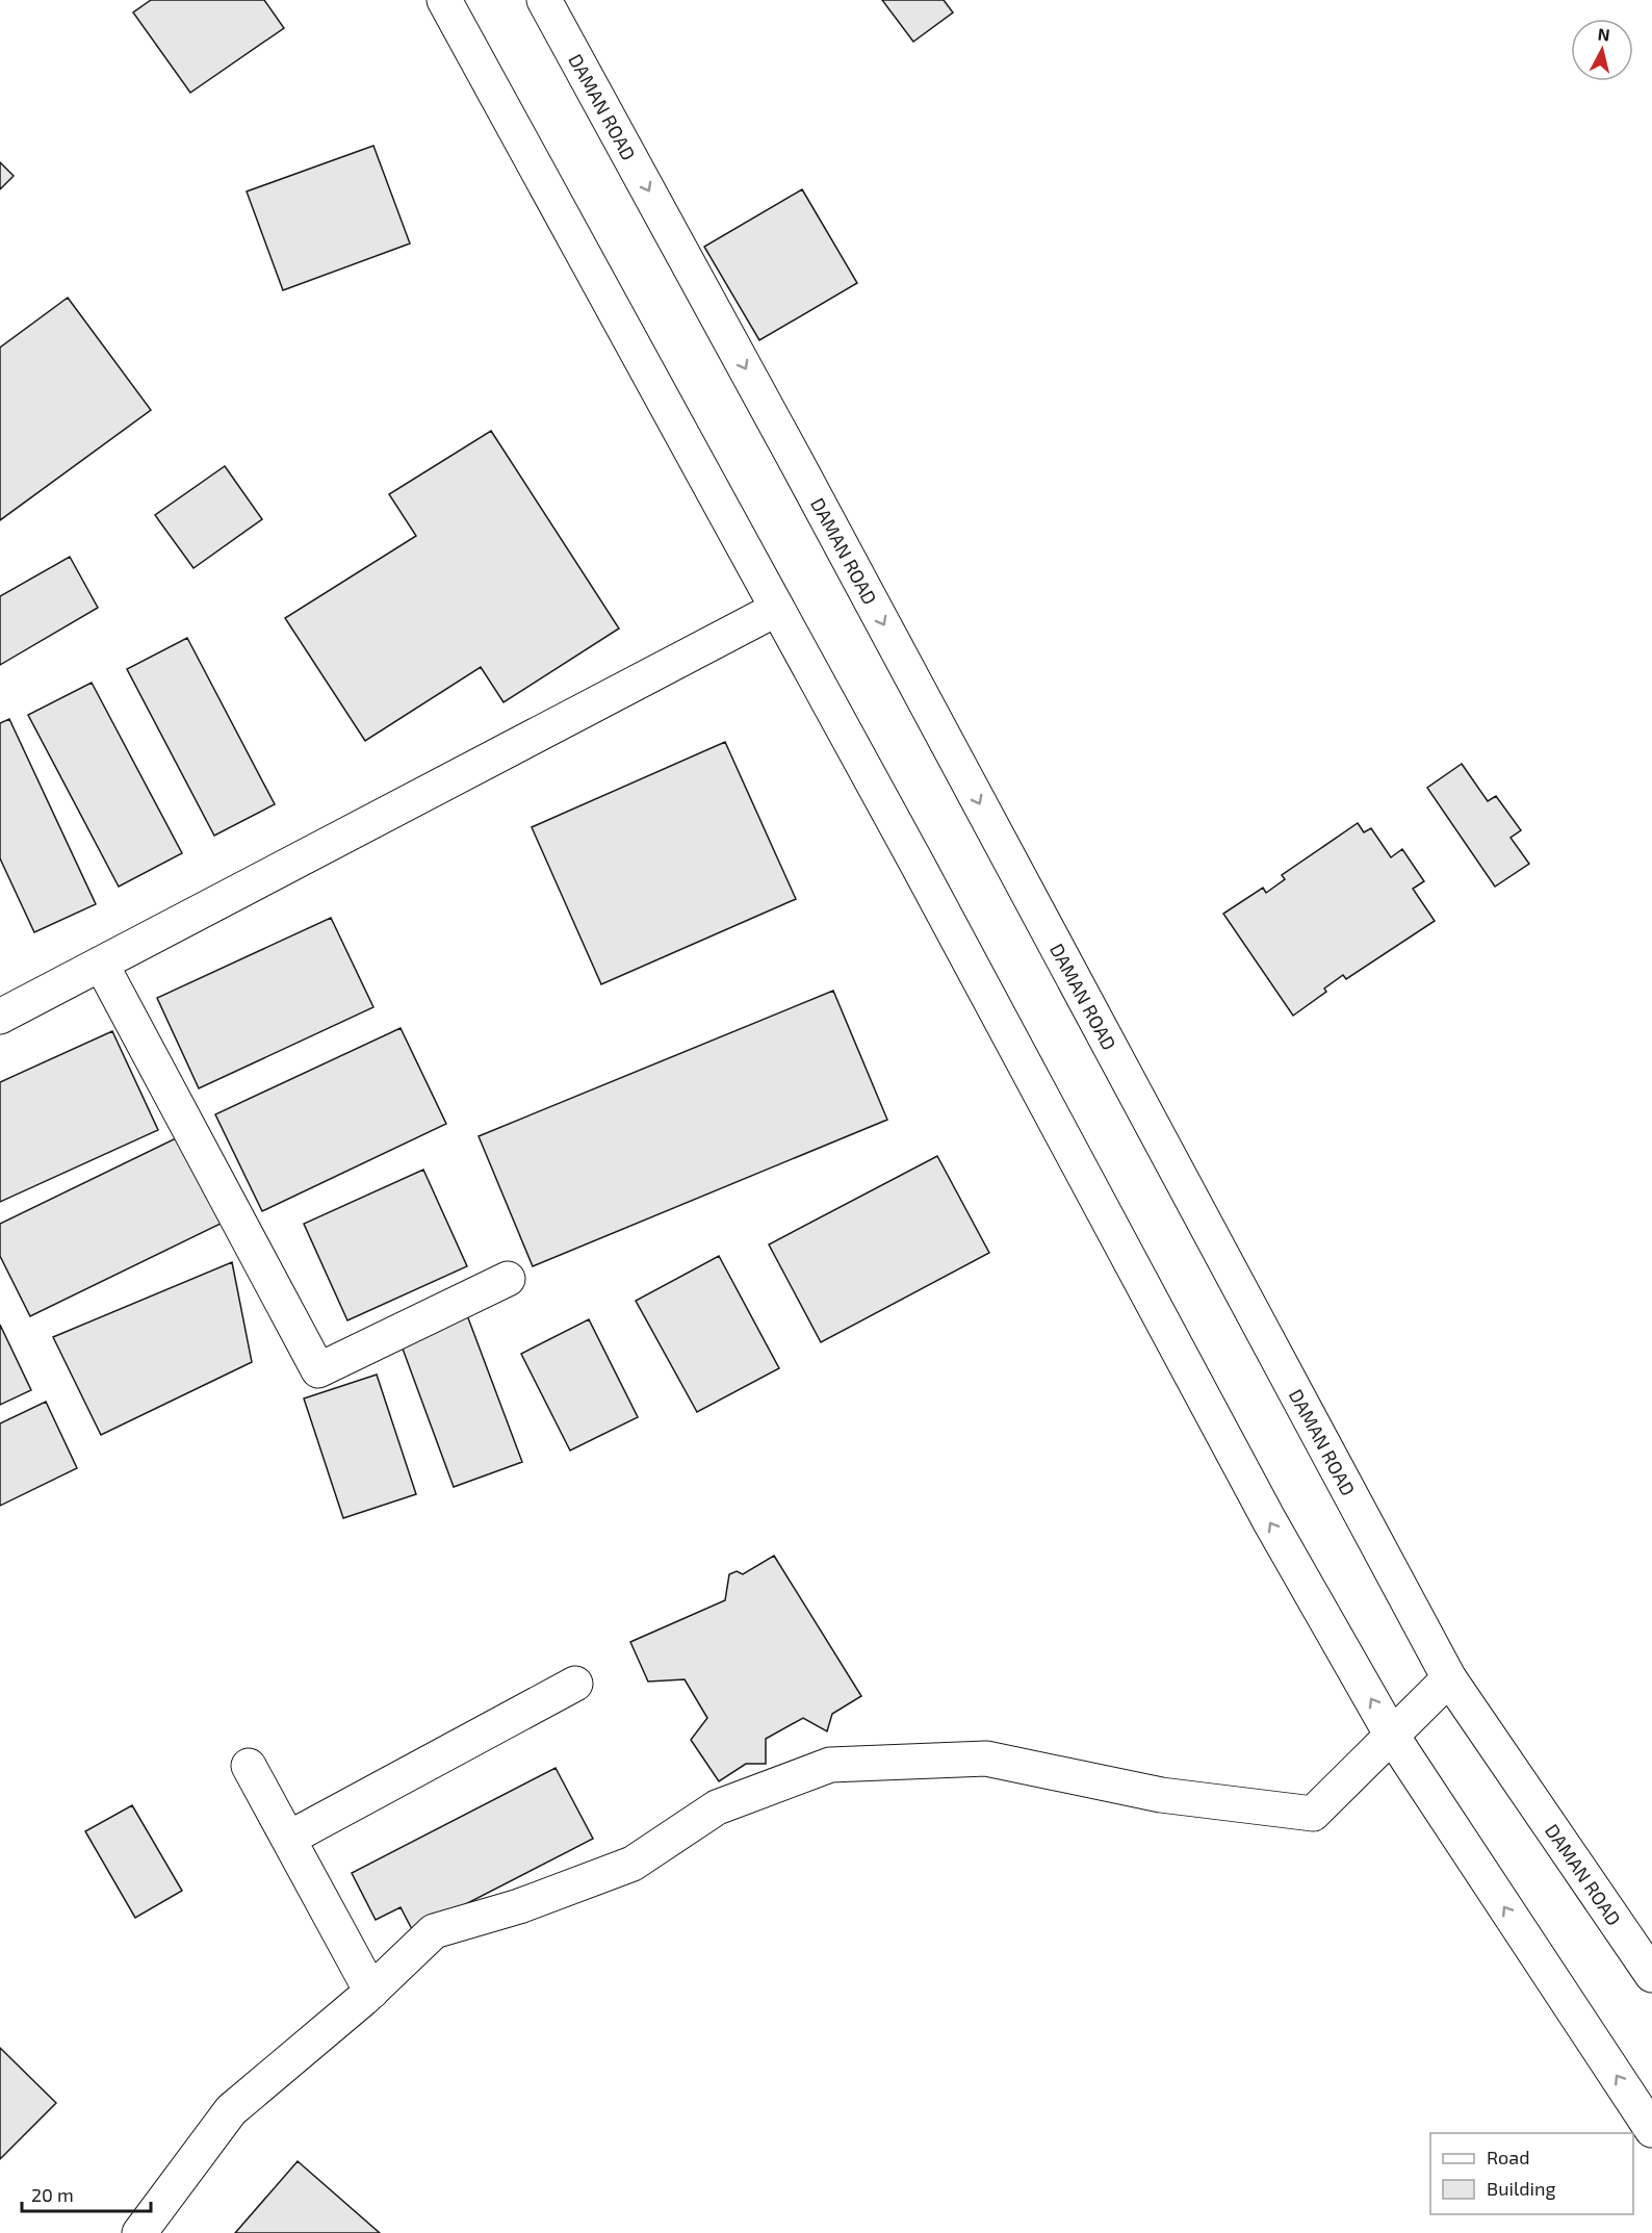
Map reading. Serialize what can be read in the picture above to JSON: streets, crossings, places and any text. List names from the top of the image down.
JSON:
{
  "streets": {
    "main road": ["DAMAN ROAD"]
  },
  "legend": ["Road", "Building"],
  "scale_bar": "20 m",
  "north": "top"
}
